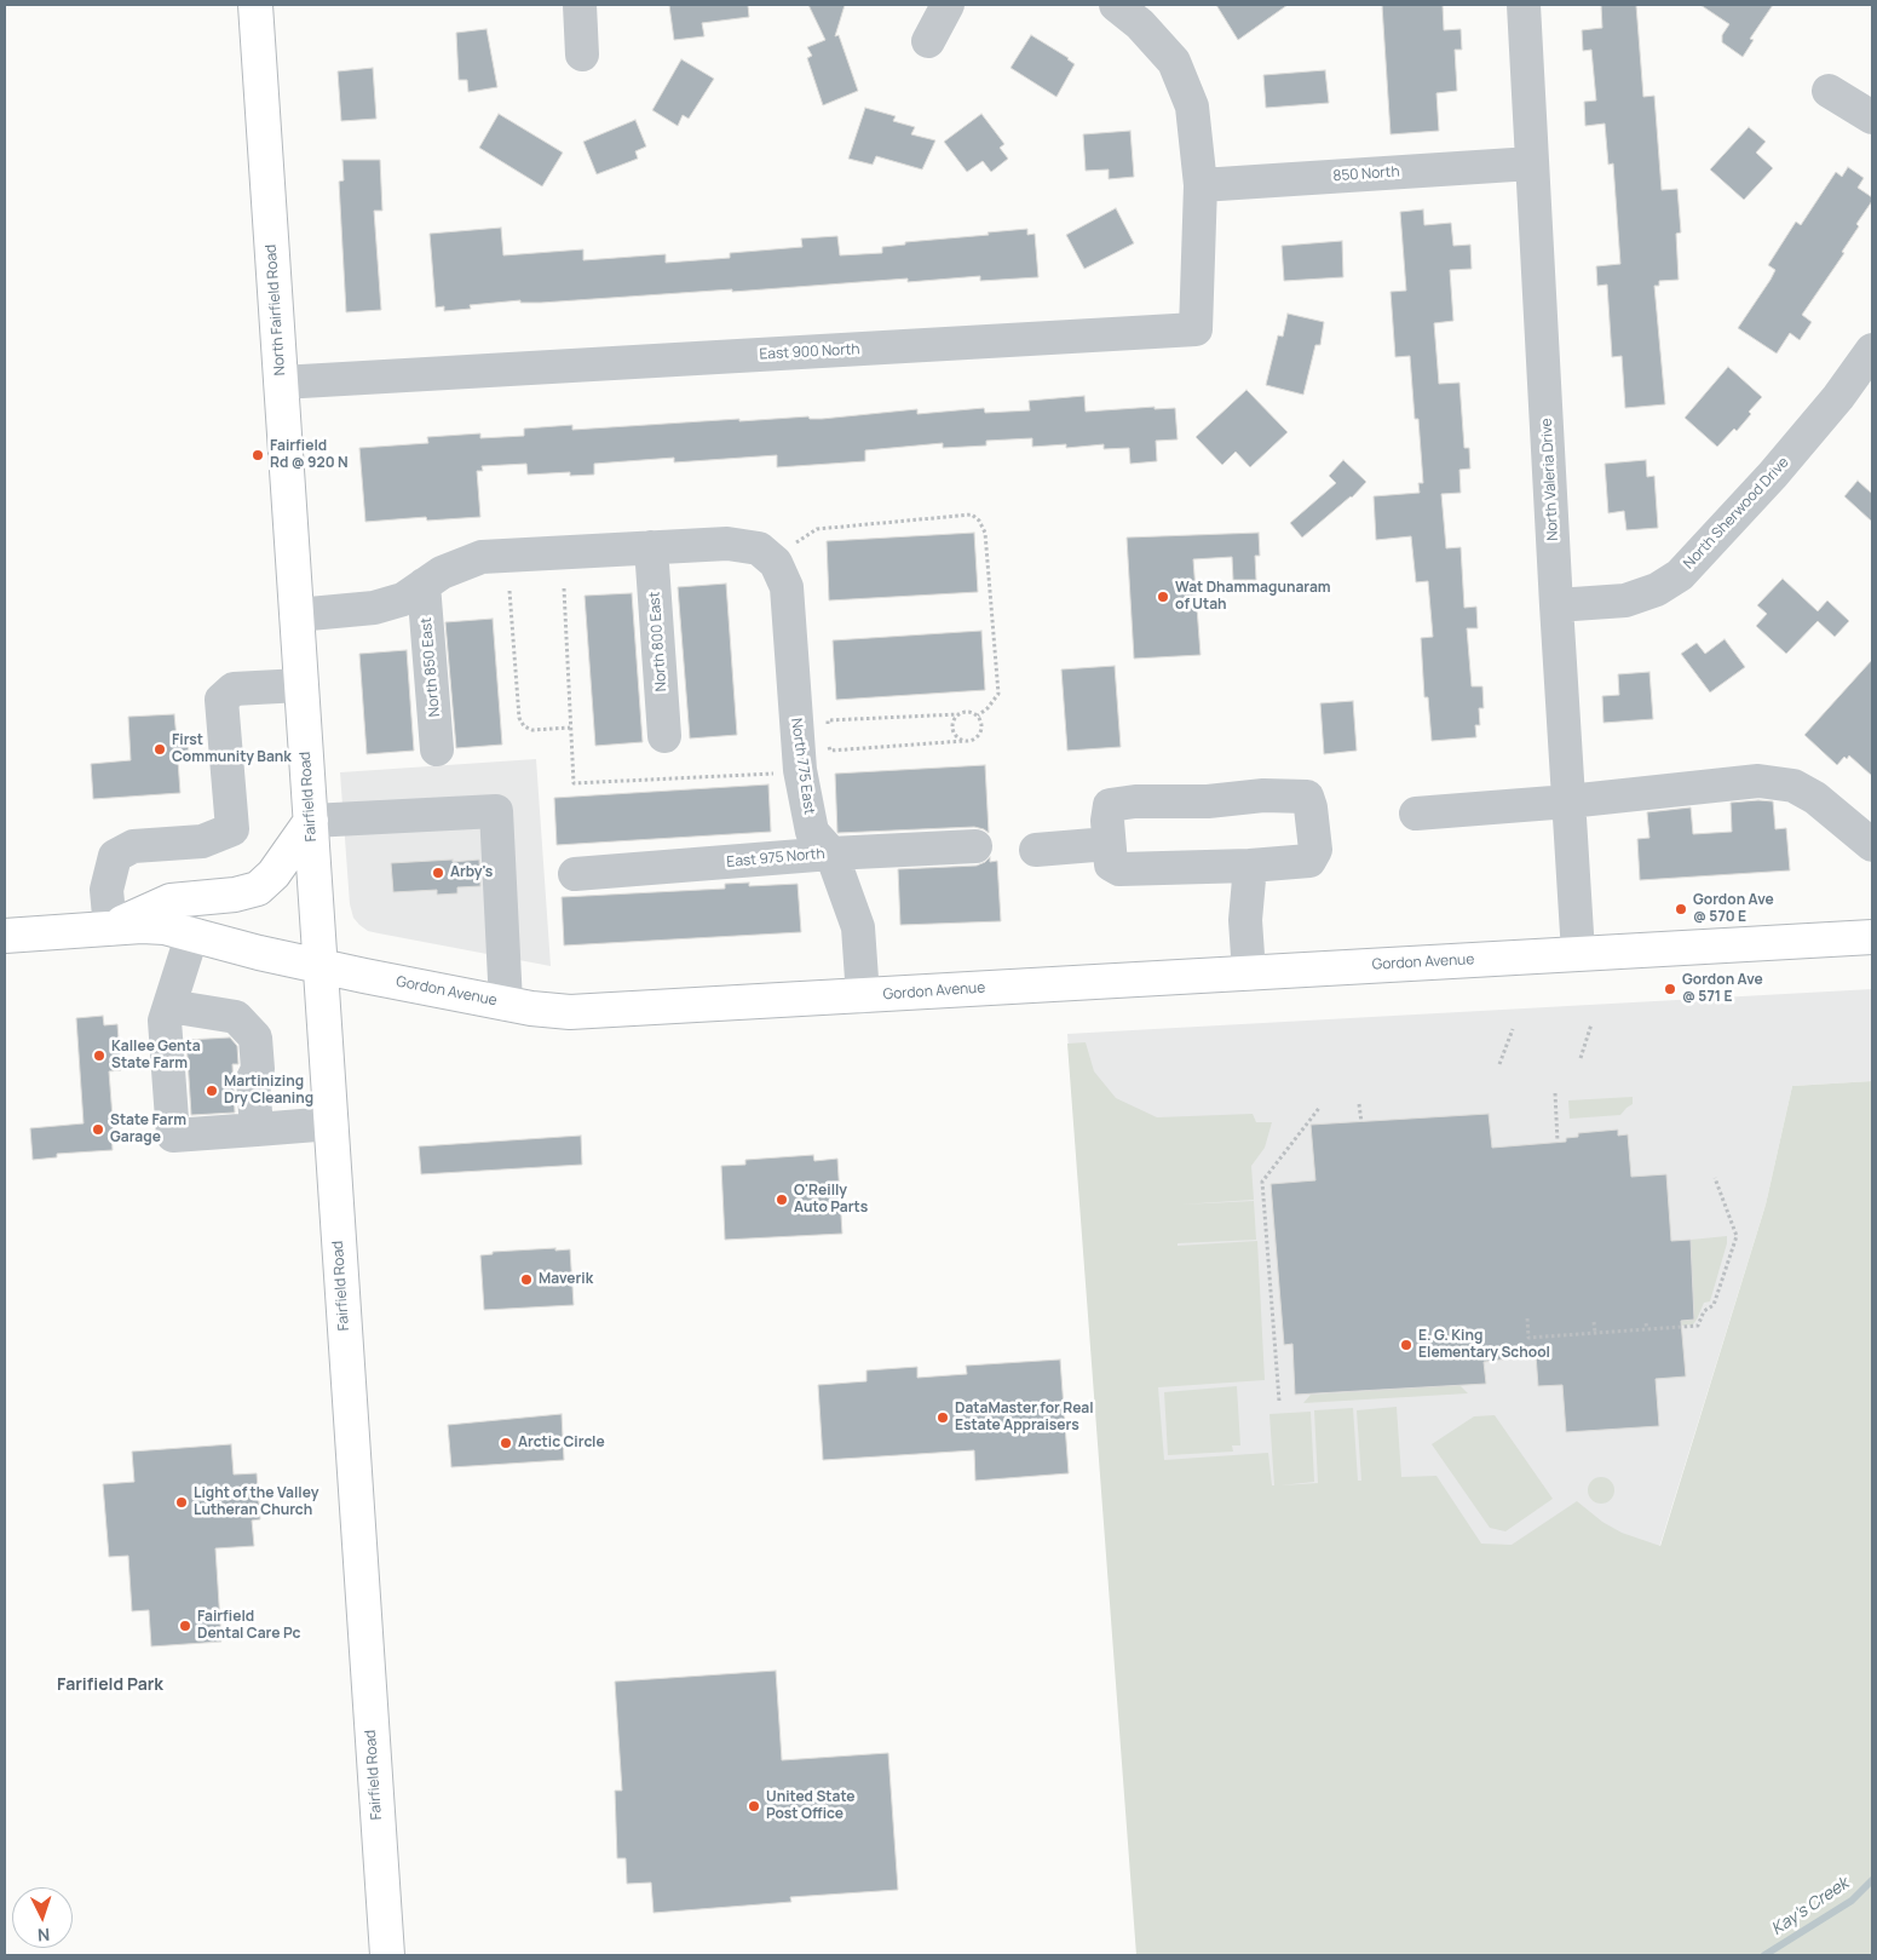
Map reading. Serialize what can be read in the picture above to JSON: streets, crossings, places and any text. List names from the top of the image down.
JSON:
{
  "streets": {
    "main road": ["North Fairfield Road", "Fairfield Road", "Gordon Avenue"],
    "street": [
      "850 North",
      "East 900 North",
      "North Valeria Drive",
      "North Sherwood Drive",
      "North 800 East",
      "North 850 East",
      "North 775 East",
      "East 975 North"
    ]
  },
  "crossings": [
    ["850 North", "East 900 North"],
    ["850 North", "North Valeria Drive"],
    ["North Fairfield Road", "East 900 North"],
    ["North Fairfield Road", "Fairfield Road"],
    ["North Valeria Drive", "North Sherwood Drive"],
    ["North Valeria Drive", "Gordon Avenue"],
    ["North 775 East", "East 975 North"],
    ["North 775 East", "Gordon Avenue"],
    ["Fairfield Road", "Gordon Avenue"]
  ],
  "districts": ["Farifield Park"],
  "water": ["Kay's Creek"],
  "places": [
    "Fairfield Rd @ 920 N",
    "Wat Dhammagunaram of Utah",
    "First Community Bank",
    "Arby's",
    "Gordon Ave @ 570 E",
    "Gordon Ave @ 571 E",
    "Kallee Genta State Farm",
    "Martinizing Dry Cleaning",
    "State Farm Garage",
    "O'Reilly Auto Parts",
    "Maverik",
    "E. G. King Elementary School",
    "DataMaster for Real Estate Appraisers",
    "Arctic Circle",
    "Light of the Valley Lutheran Church",
    "Fairfield Dental Care Pc",
    "United State Post Office"
  ],
  "north": "bottom"
}
